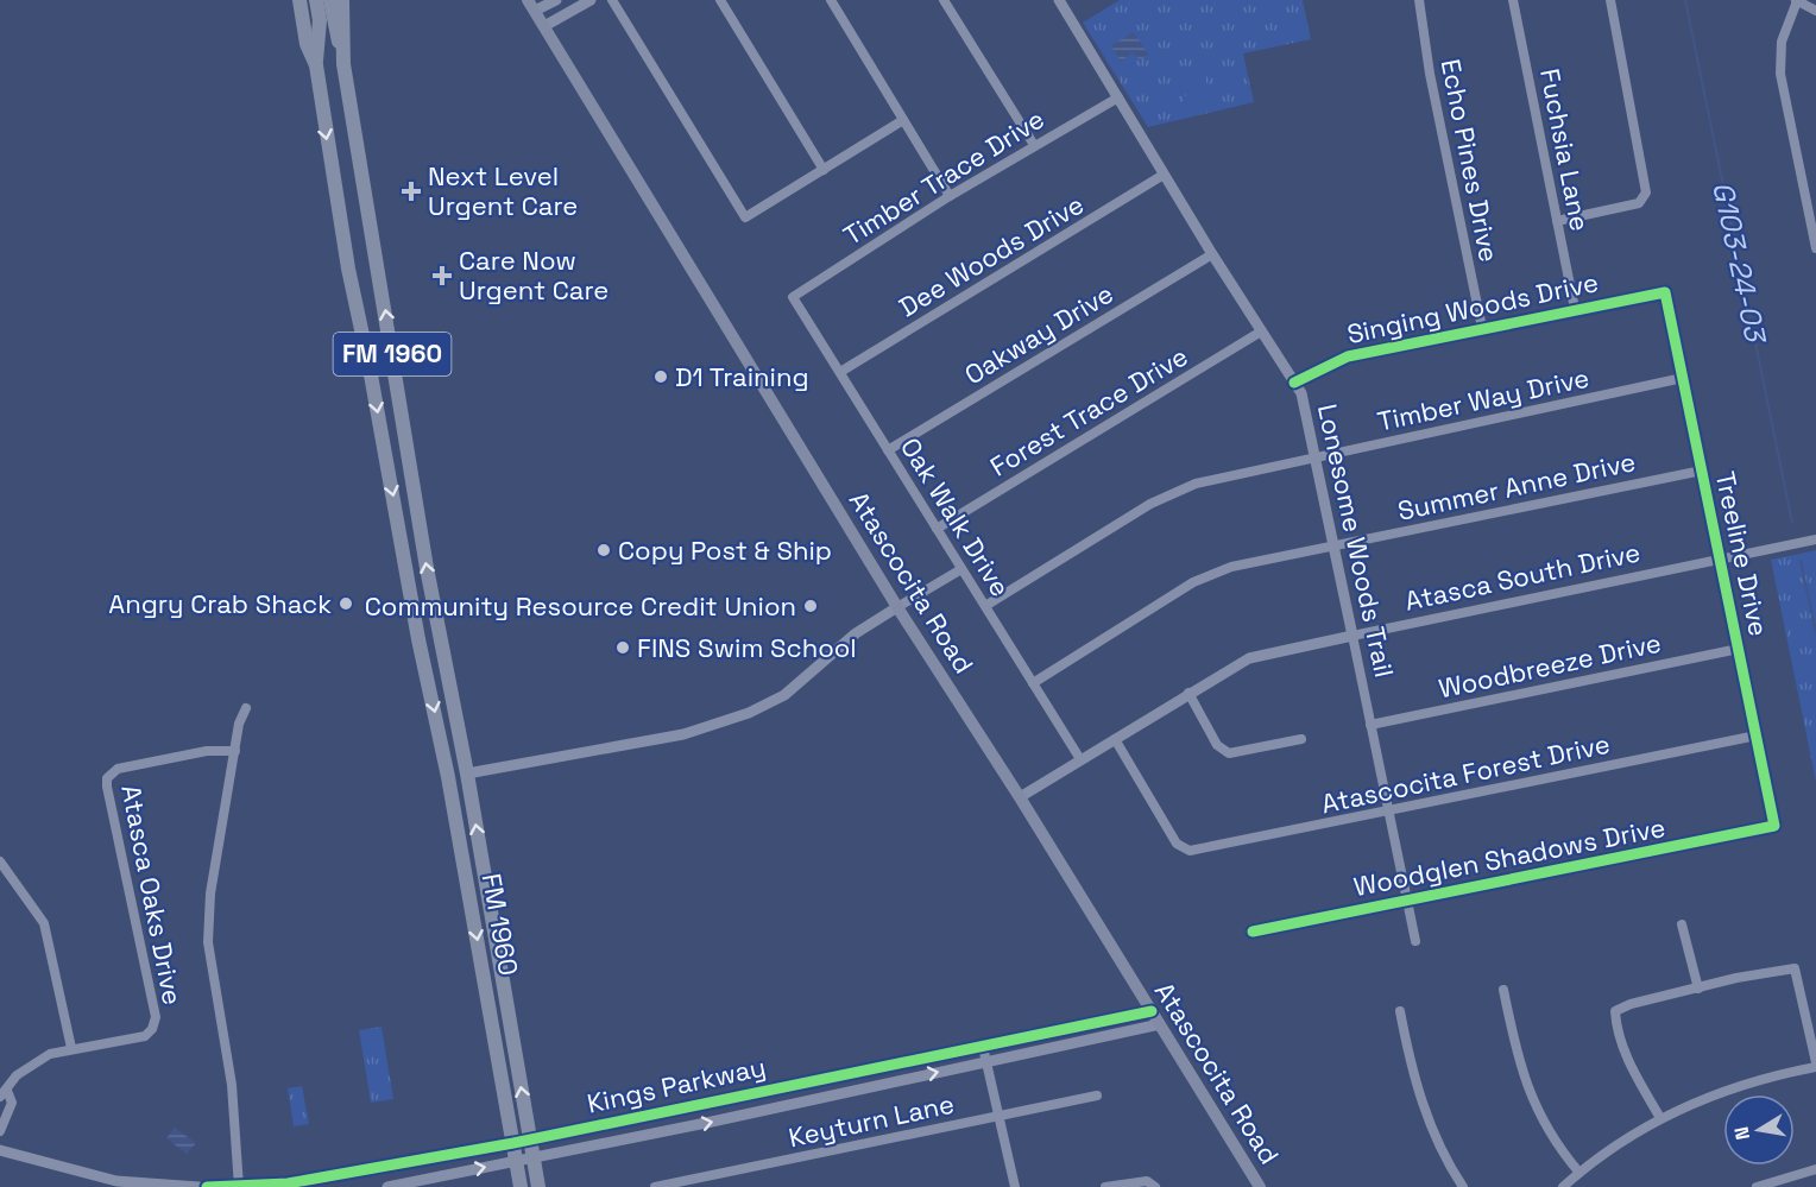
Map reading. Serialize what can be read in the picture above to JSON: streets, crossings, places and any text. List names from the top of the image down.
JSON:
{
  "streets": {
    "main road": ["FM 1960", "Atascocita Road"],
    "street": [
      "Fuchsia Lane",
      "Echo Pines Drive",
      "Timber Trace Drive",
      "Dee Woods Drive",
      "Singing Woods Drive",
      "Oakway Drive",
      "Timber Way Drive",
      "Forest Trace Drive",
      "Summer Anne Drive",
      "Oak Walk Drive",
      "Lonesome Woods Trail",
      "Treeline Drive",
      "Atasca South Drive",
      "Woodbreeze Drive",
      "Atascocita Forest Drive",
      "Woodglen Shadows Drive",
      "Atasca Oaks Drive",
      "Kings Parkway",
      "Keyturn Lane"
    ]
  },
  "crossings": [
    ["Fuchsia Lane", "Singing Woods Drive"],
    ["Echo Pines Drive", "Singing Woods Drive"],
    ["Timber Trace Drive", "Oak Walk Drive"],
    ["Timber Trace Drive", "Lonesome Woods Trail"],
    ["Dee Woods Drive", "Oak Walk Drive"],
    ["Dee Woods Drive", "Lonesome Woods Trail"],
    ["Singing Woods Drive", "Lonesome Woods Trail"],
    ["Singing Woods Drive", "Treeline Drive"],
    ["Oakway Drive", "Oak Walk Drive"],
    ["Oakway Drive", "Lonesome Woods Trail"],
    ["FM 1960", "Kings Parkway"],
    ["Timber Way Drive", "Oak Walk Drive"],
    ["Timber Way Drive", "Lonesome Woods Trail"],
    ["Timber Way Drive", "Treeline Drive"],
    ["Forest Trace Drive", "Oak Walk Drive"],
    ["Forest Trace Drive", "Lonesome Woods Trail"],
    ["Summer Anne Drive", "Oak Walk Drive"],
    ["Summer Anne Drive", "Lonesome Woods Trail"],
    ["Summer Anne Drive", "Treeline Drive"],
    ["Oak Walk Drive", "Atasca South Drive"],
    ["Lonesome Woods Trail", "Atasca South Drive"],
    ["Lonesome Woods Trail", "Woodbreeze Drive"],
    ["Lonesome Woods Trail", "Atascocita Forest Drive"],
    ["Lonesome Woods Trail", "Woodglen Shadows Drive"],
    ["Treeline Drive", "Atasca South Drive"],
    ["Treeline Drive", "Woodbreeze Drive"],
    ["Treeline Drive", "Atascocita Forest Drive"],
    ["Treeline Drive", "Woodglen Shadows Drive"],
    ["Atasca South Drive", "Atascocita Road"],
    ["Atasca South Drive", "Atascocita Forest Drive"],
    ["Atascocita Road", "Kings Parkway"]
  ],
  "water": ["G103-24-03"],
  "places": {
    "health": ["Next Level Urgent Care", "Care Now Urgent Care"],
    "other": [
      "D1 Training",
      "Copy Post & Ship",
      "Angry Crab Shack",
      "Community Resource Credit Union",
      "FINS Swim School"
    ]
  },
  "north": "left"
}
